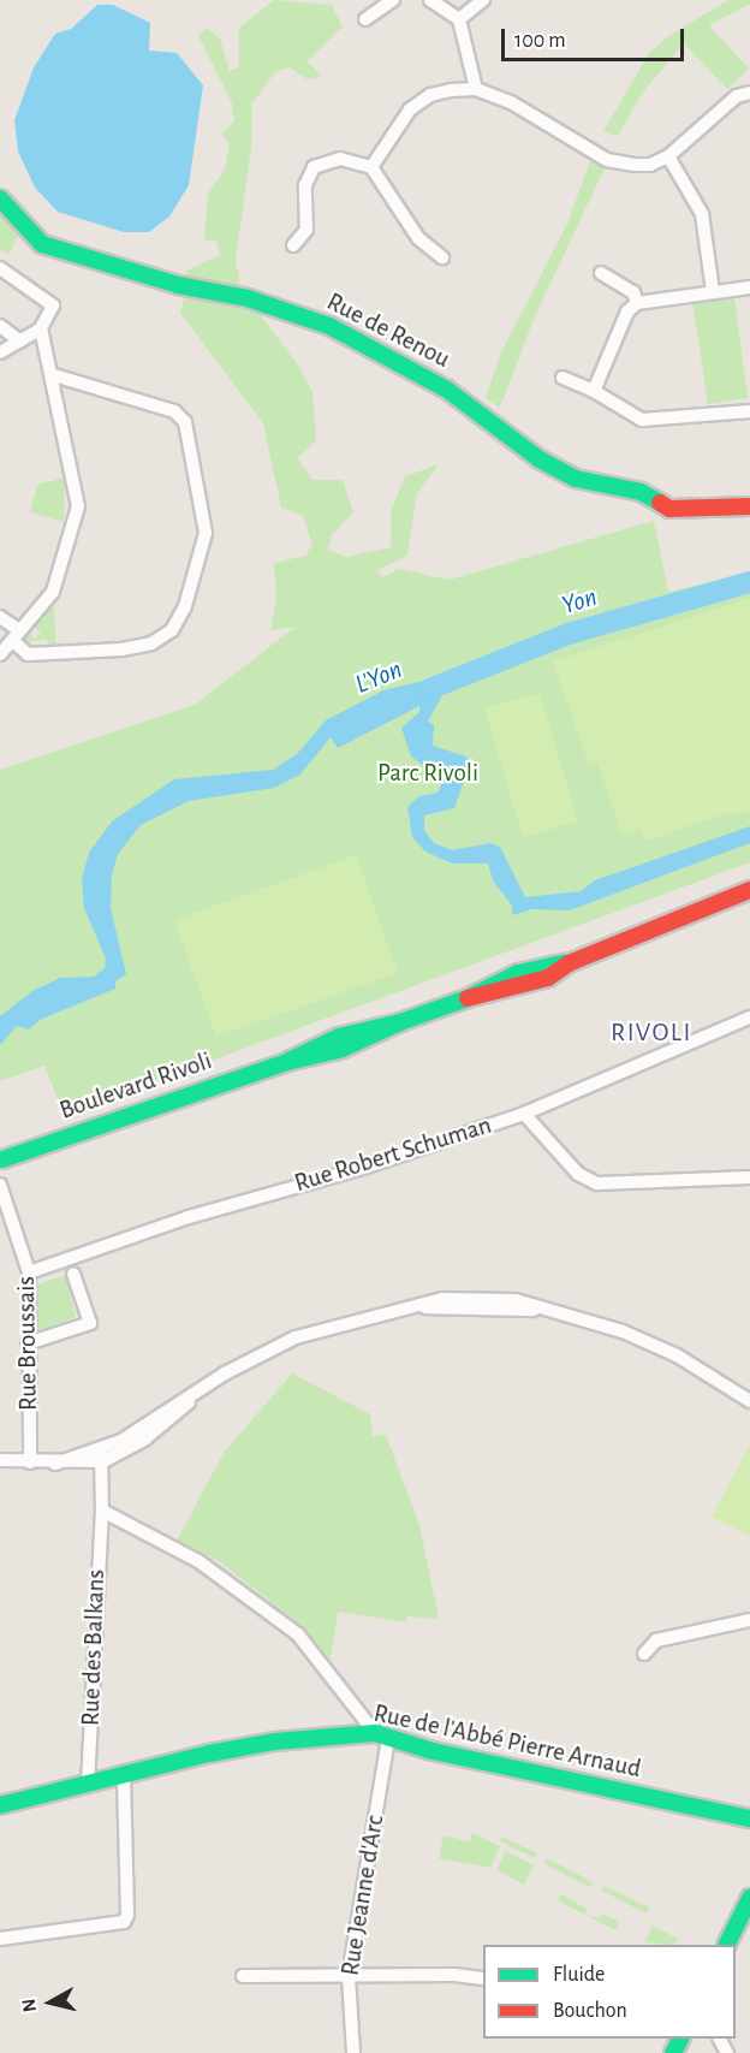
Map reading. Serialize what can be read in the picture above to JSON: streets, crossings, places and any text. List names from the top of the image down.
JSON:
{
  "streets": {
    "street": [
      "Rue de Renou",
      "Boulevard Rivoli",
      "Rue Robert Schuman",
      "Rue Broussais",
      "Rue des Balkans",
      "Rue de l'Abbé Pierre Arnaud",
      "Rue Jeanne d'Arc"
    ]
  },
  "crossings": [
    ["Rue Robert Schuman", "Rue Broussais"],
    ["Rue des Balkans", "Rue de l'Abbé Pierre Arnaud"],
    ["Rue de l'Abbé Pierre Arnaud", "Rue Jeanne d'Arc"]
  ],
  "districts": ["RIVOLI"],
  "water": ["Yon", "L'Yon"],
  "parks": ["Parc Rivoli"],
  "legend": ["Fluide", "Bouchon"],
  "scale_bar": "100 m",
  "north": "left"
}
